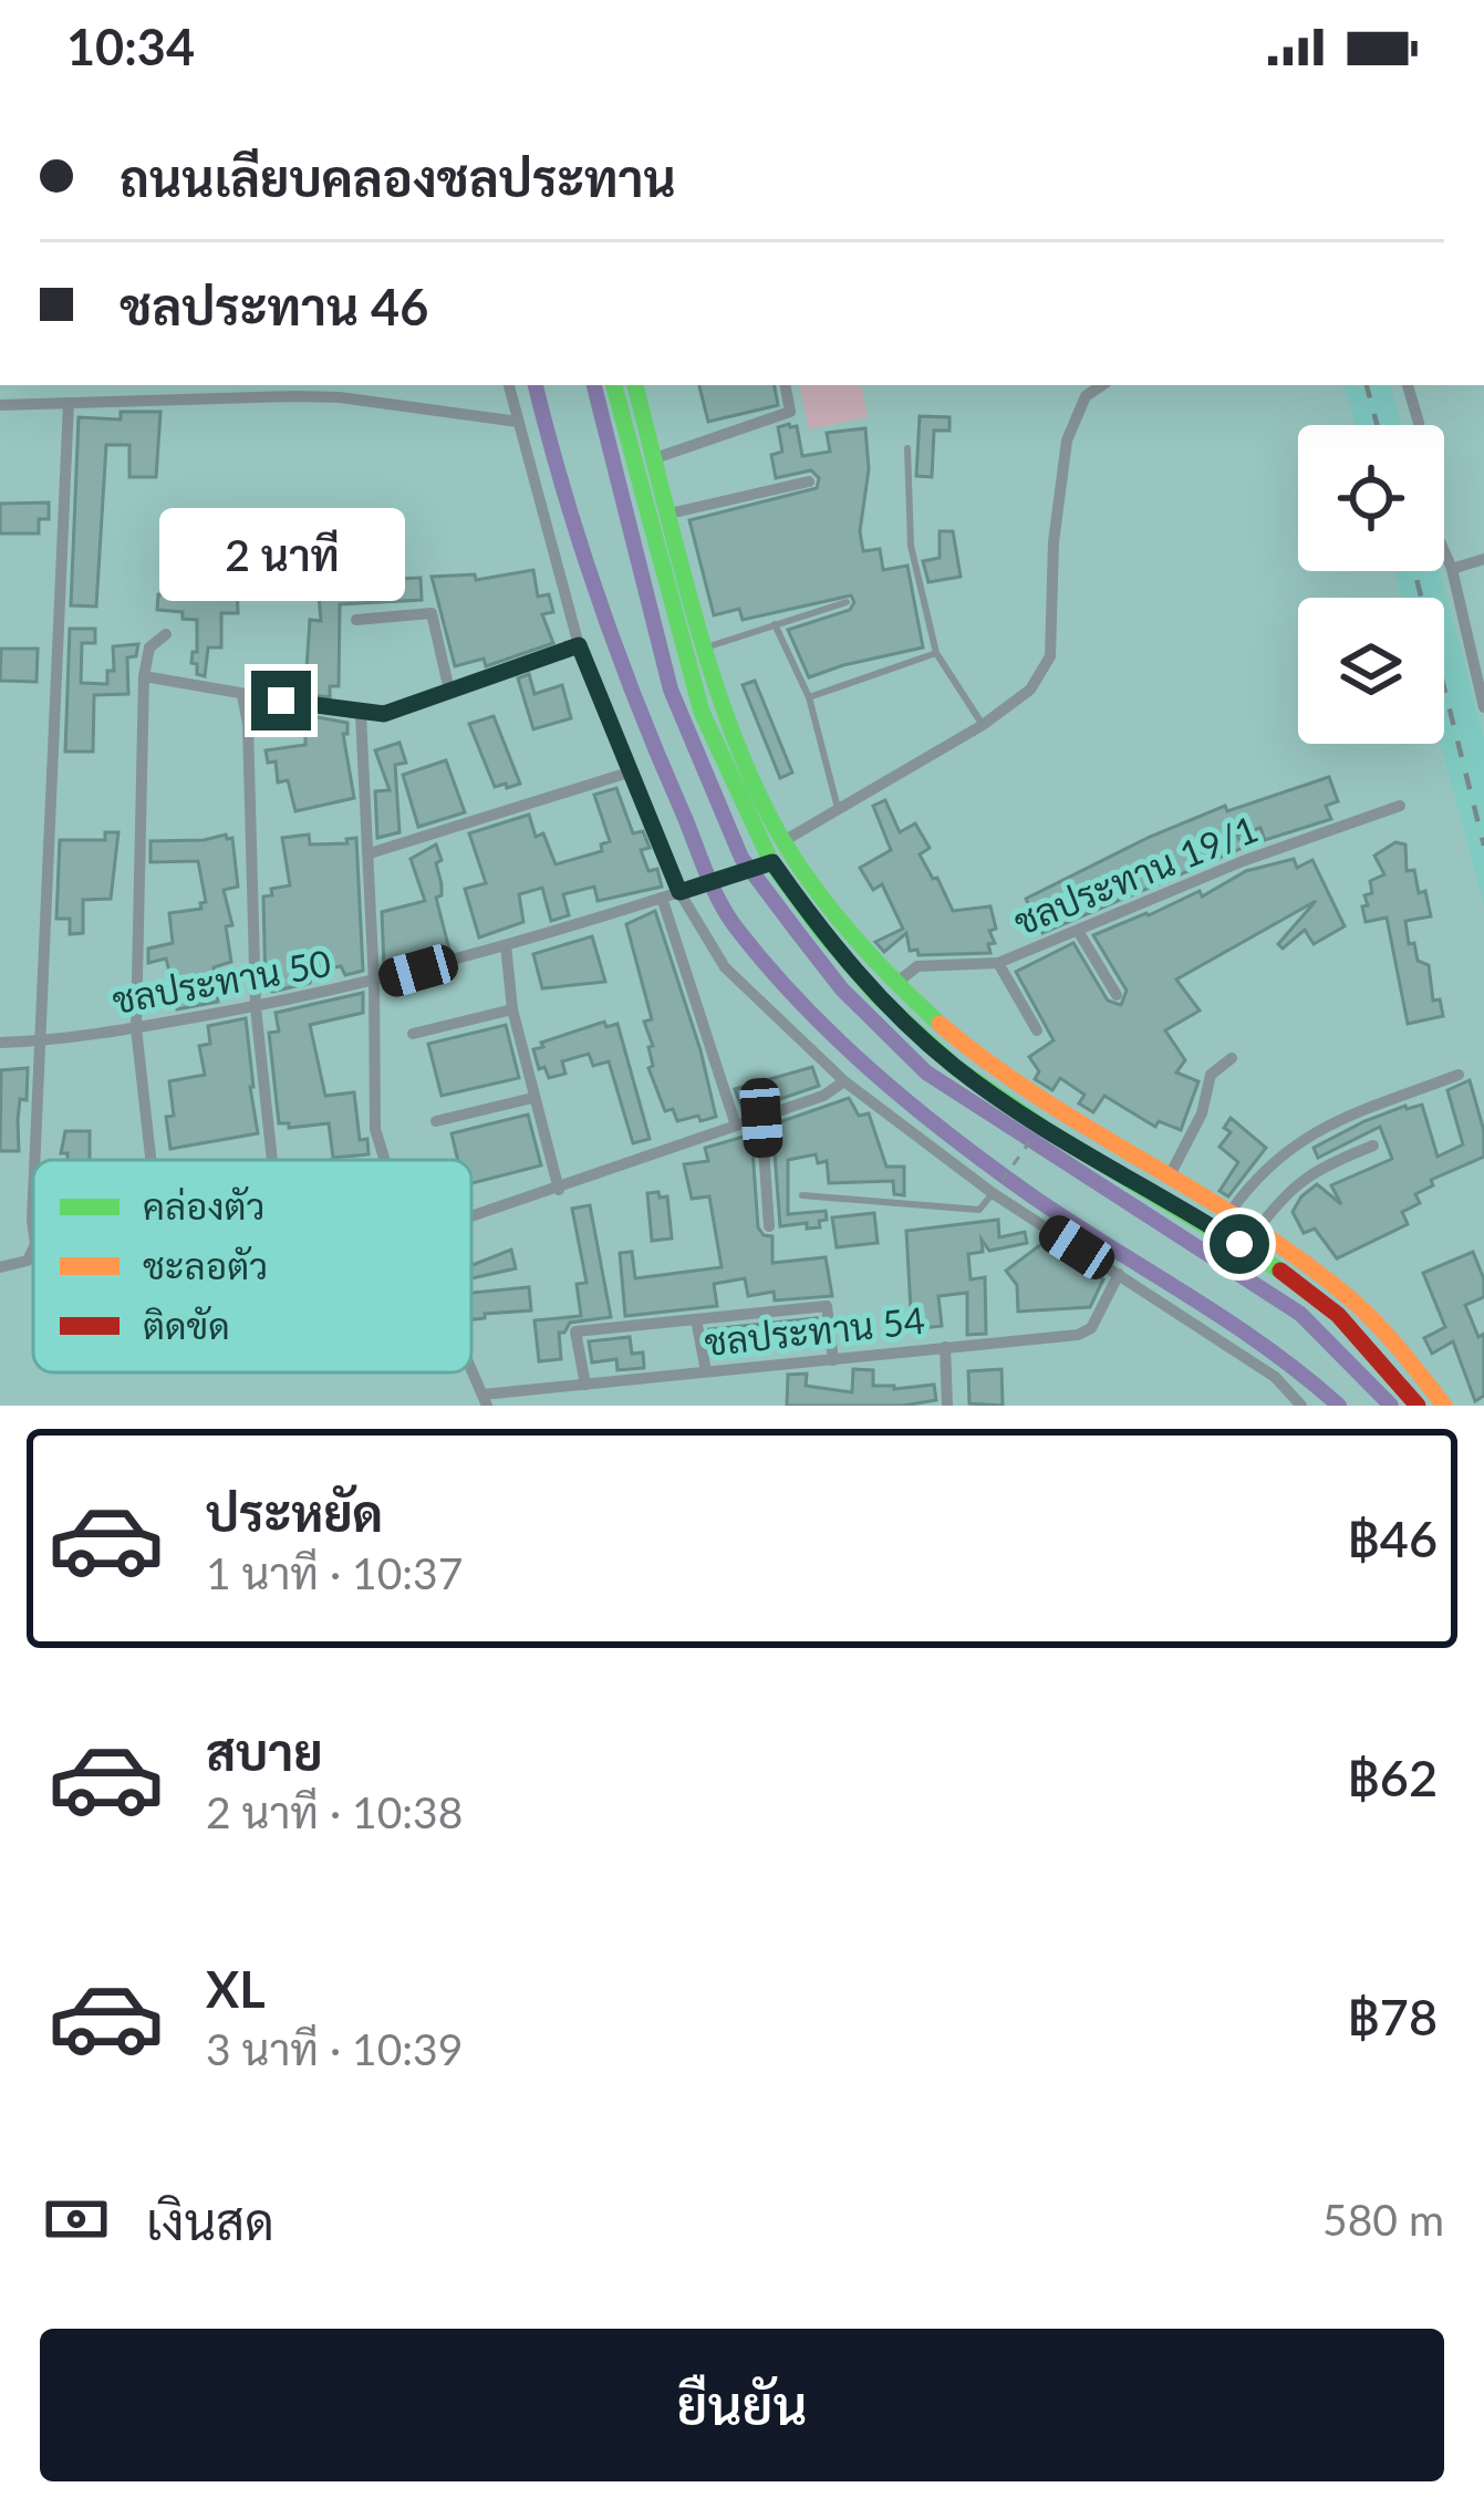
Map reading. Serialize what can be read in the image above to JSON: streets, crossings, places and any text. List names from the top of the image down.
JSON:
{
  "streets": {
    "street": ["ชลประทาน 19/1", "ชลประทาน 50", "ชลประทาน 54"]
  },
  "legend": ["คล่องตัว", "ชะลอตัว", "ติดขัด"],
  "page": {
    "status": "10:34",
    "banner": ["ถนนเลียบคลองชลประทาน", "ชลประทาน 46"],
    "bubble": "2 นาที",
    "list": [
      {
        "name": "ประหยัด",
        "note": "1 นาที · 10:37",
        "value": "฿46"
      },
      {
        "name": "สบาย",
        "note": "2 นาที · 10:38",
        "value": "฿62"
      },
      {
        "name": "XL",
        "note": "3 นาที · 10:39",
        "value": "฿78"
      }
    ],
    "pay": ["เงินสด", "580 m"],
    "buttons": "ยืนยัน"
  }
}
